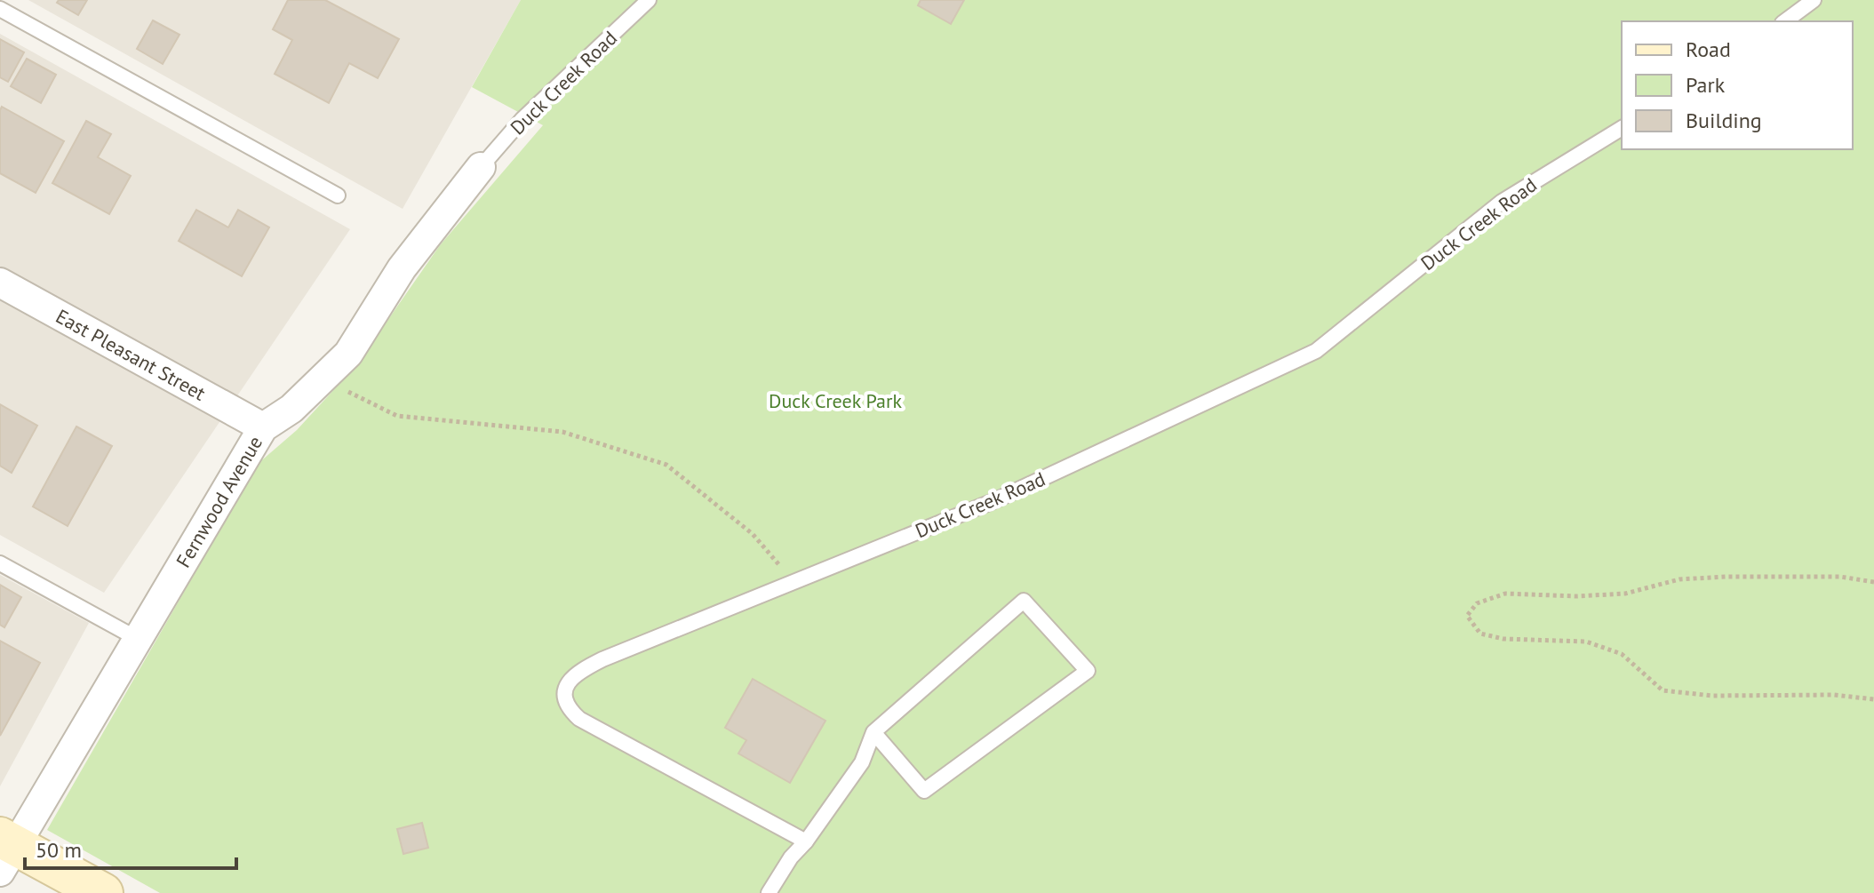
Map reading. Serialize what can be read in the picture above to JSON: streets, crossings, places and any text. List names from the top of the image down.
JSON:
{
  "streets": {
    "street": ["East Pleasant Street", "Fernwood Avenue"],
    "lane": ["Duck Creek Road"]
  },
  "crossings": [
    ["Duck Creek Road", "Fernwood Avenue"],
    ["East Pleasant Street", "Fernwood Avenue"]
  ],
  "parks": ["Duck Creek Park"],
  "legend": ["Road", "Park", "Building"],
  "scale_bar": "50 m"
}
